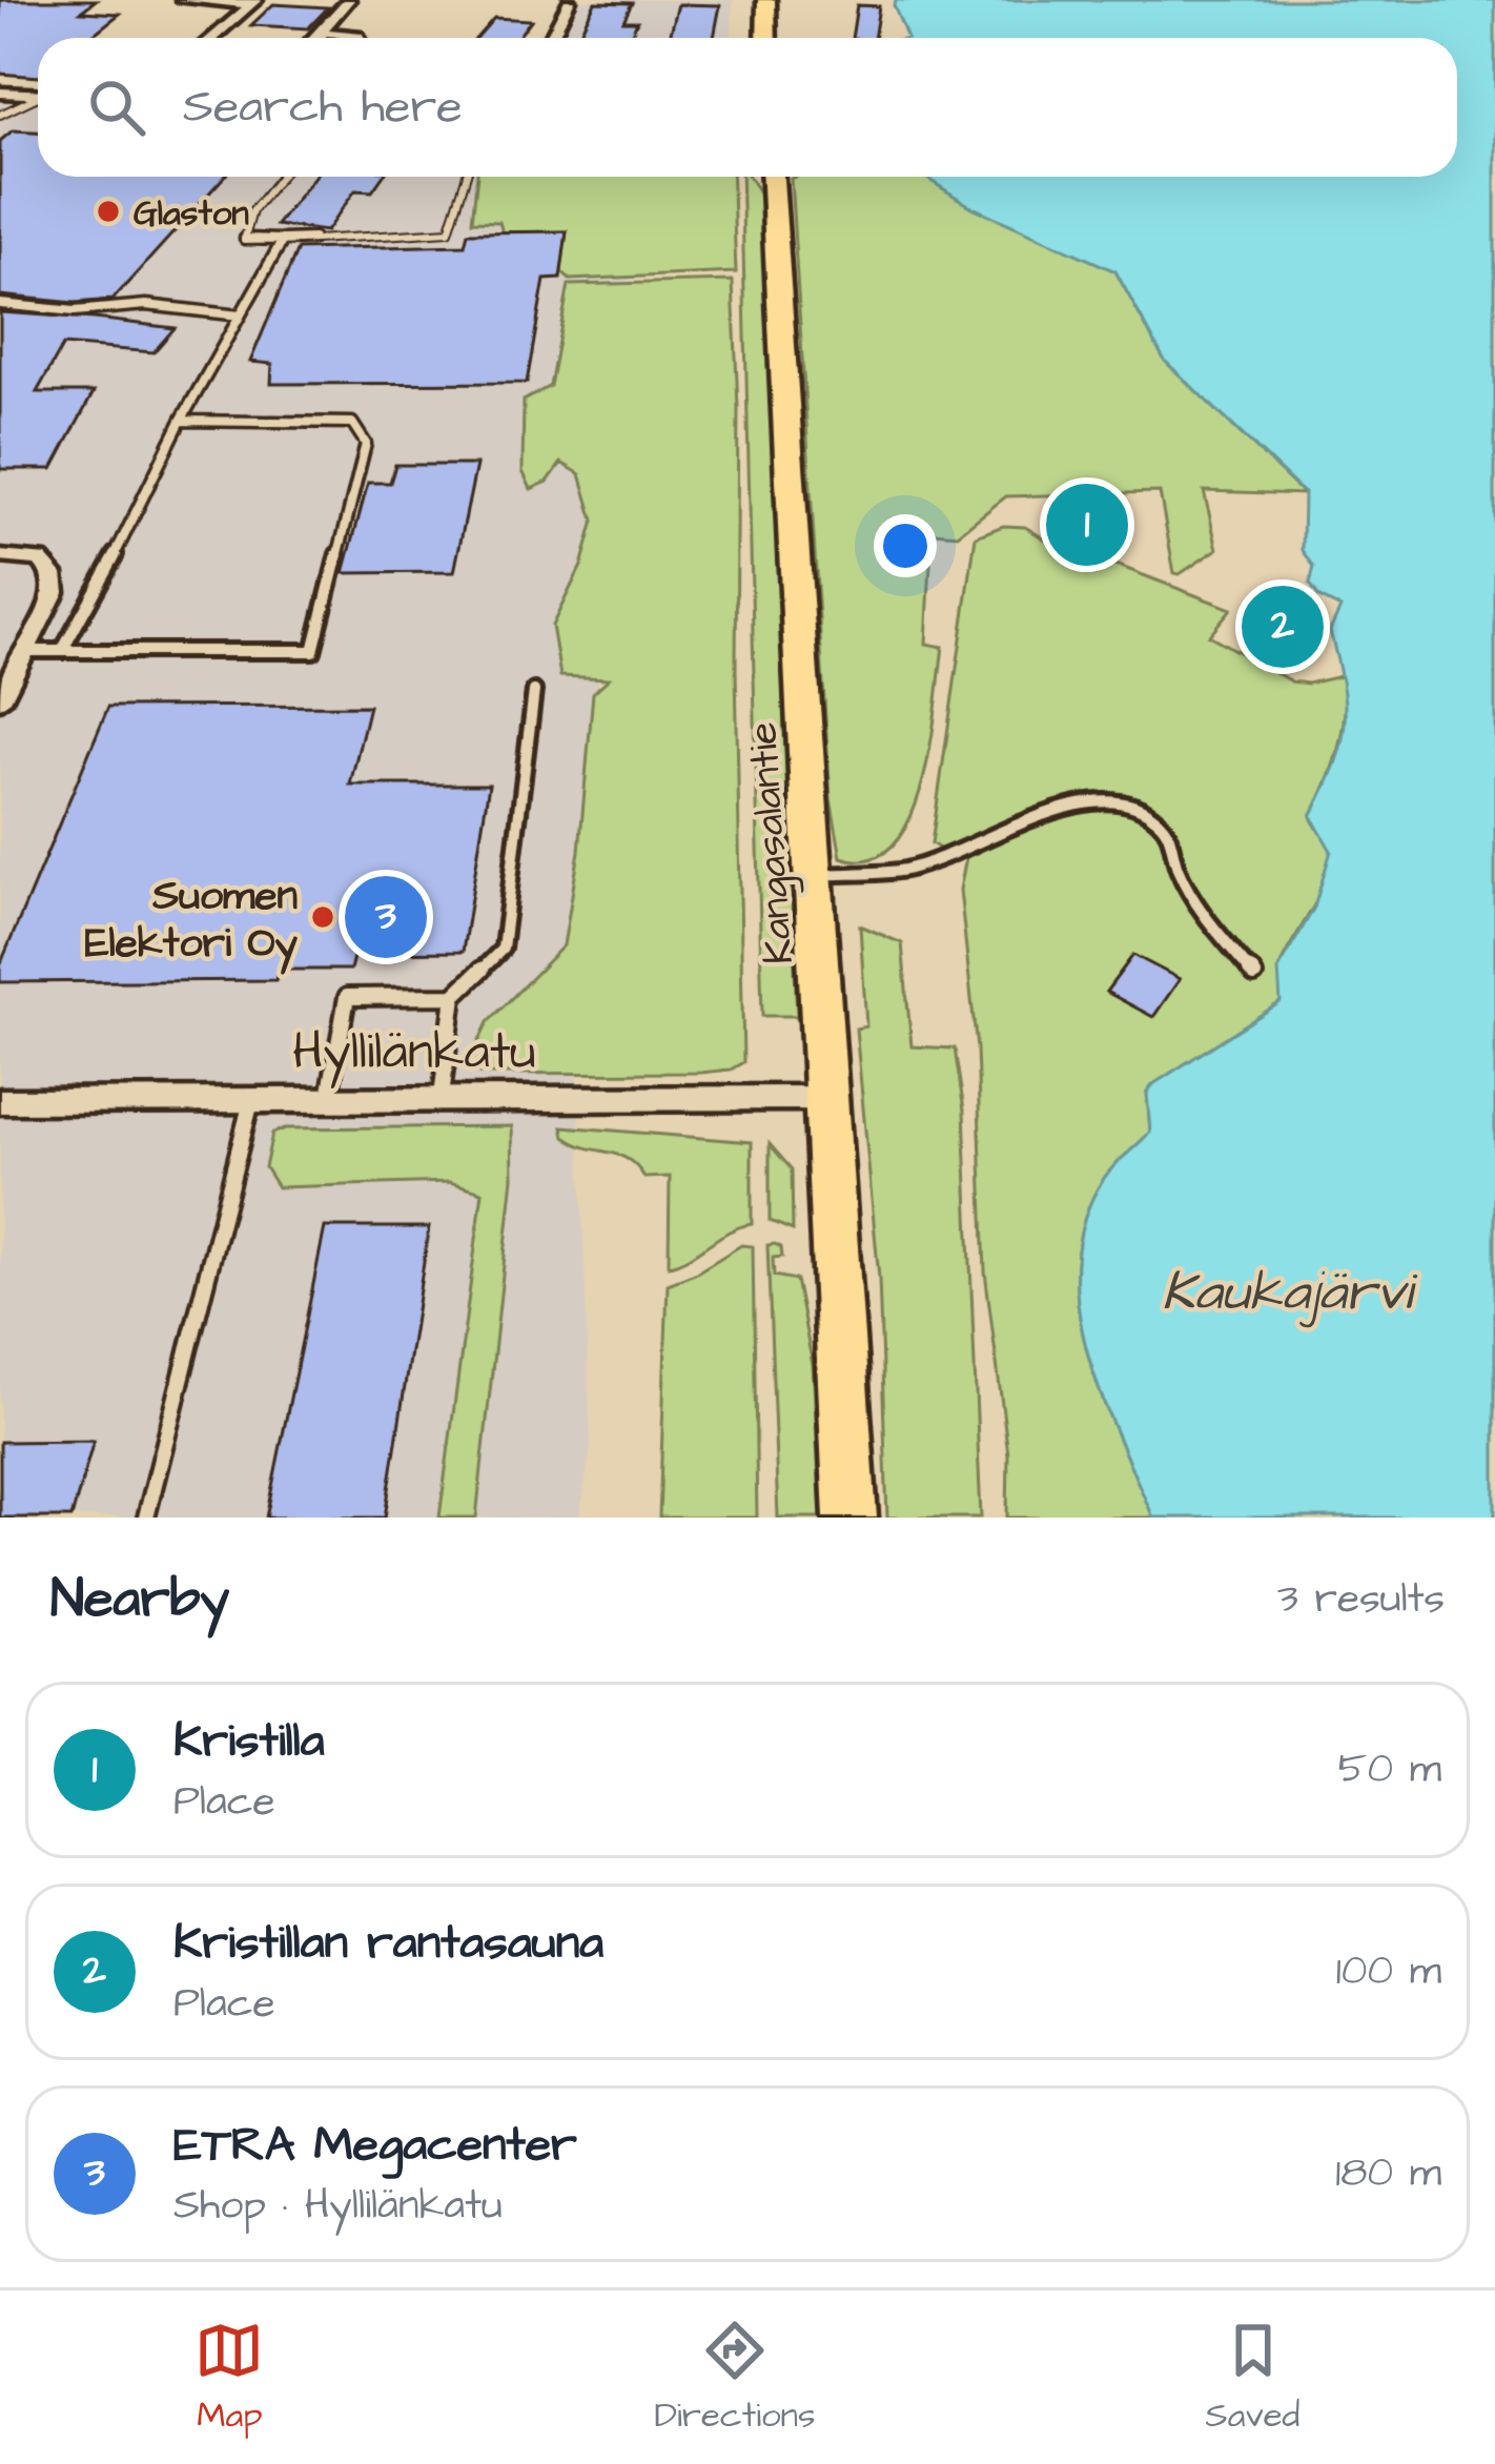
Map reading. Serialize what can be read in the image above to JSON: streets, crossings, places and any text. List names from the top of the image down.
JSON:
{
  "streets": {
    "main road": ["Kangasalantie"],
    "street": ["Hyllilänkatu"]
  },
  "crossings": [
    ["Kangasalantie", "Hyllilänkatu"]
  ],
  "water": ["Kaukajärvi"],
  "places": ["Glaston", "Suomen Elektori Oy"],
  "page": {
    "search": "Search here",
    "pins": ["1", "2", "3"],
    "heading": ["Nearby", "3 results"],
    "list": [
      {
        "mark": "1",
        "name": "Kristilla",
        "note": "Place",
        "value": "50 m"
      },
      {
        "mark": "2",
        "name": "Kristillan rantasauna",
        "note": "Place",
        "value": "100 m"
      },
      {
        "mark": "3",
        "name": "ETRA Megacenter",
        "note": "Shop · Hyllilänkatu",
        "value": "180 m"
      }
    ],
    "nav": ["Map", "Directions", "Saved"]
  }
}
